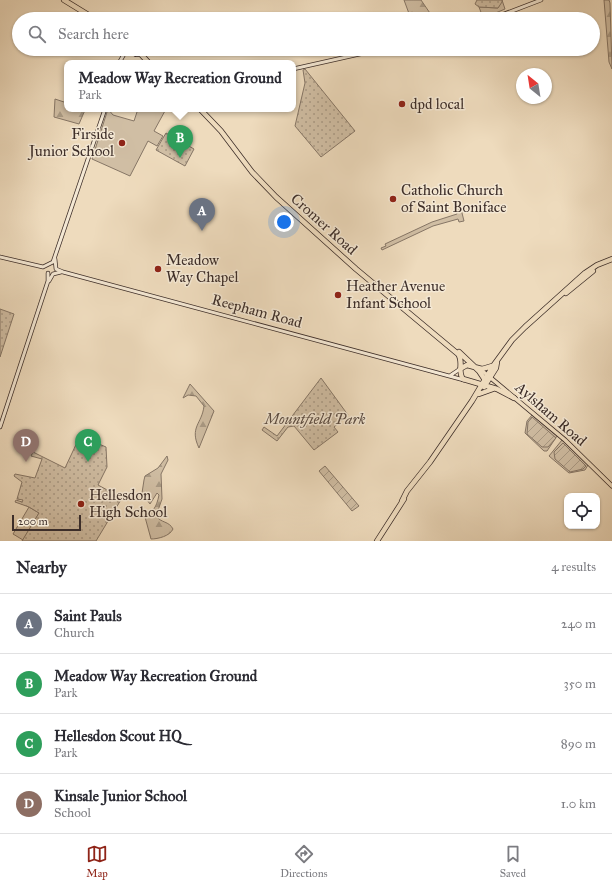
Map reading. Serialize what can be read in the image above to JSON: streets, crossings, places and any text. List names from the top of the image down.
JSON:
{
  "streets": {
    "highway": ["Cromer Road", "Reepham Road"],
    "main road": ["Aylsham Road"]
  },
  "crossings": [
    ["Cromer Road", "Reepham Road"],
    ["Cromer Road", "Aylsham Road"],
    ["Reepham Road", "Aylsham Road"]
  ],
  "parks": ["Mountfield Park"],
  "places": [
    "dpd local",
    "Firside Junior School",
    "Catholic Church of Saint Boniface",
    "Meadow Way Chapel",
    "Heather Avenue Infant School",
    "Hellesdon High School"
  ],
  "scale_bar": "200 m",
  "north": "top left",
  "page": {
    "search": "Search here",
    "popup": ["Meadow Way Recreation Ground", "Park"],
    "pins": [
      "B",
      "A",
      "C",
      "D"
    ],
    "scale": "200 m",
    "heading": ["Nearby", "4 results"],
    "list": [
      {
        "mark": "A",
        "name": "Saint Pauls",
        "note": "Church",
        "value": "240 m"
      },
      {
        "mark": "B",
        "name": "Meadow Way Recreation Ground",
        "note": "Park",
        "value": "350 m"
      },
      {
        "mark": "C",
        "name": "Hellesdon Scout HQ",
        "note": "Park",
        "value": "890 m"
      },
      {
        "mark": "D",
        "name": "Kinsale Junior School",
        "note": "School",
        "value": "1.0 km"
      }
    ],
    "nav": ["Map", "Directions", "Saved"]
  }
}
